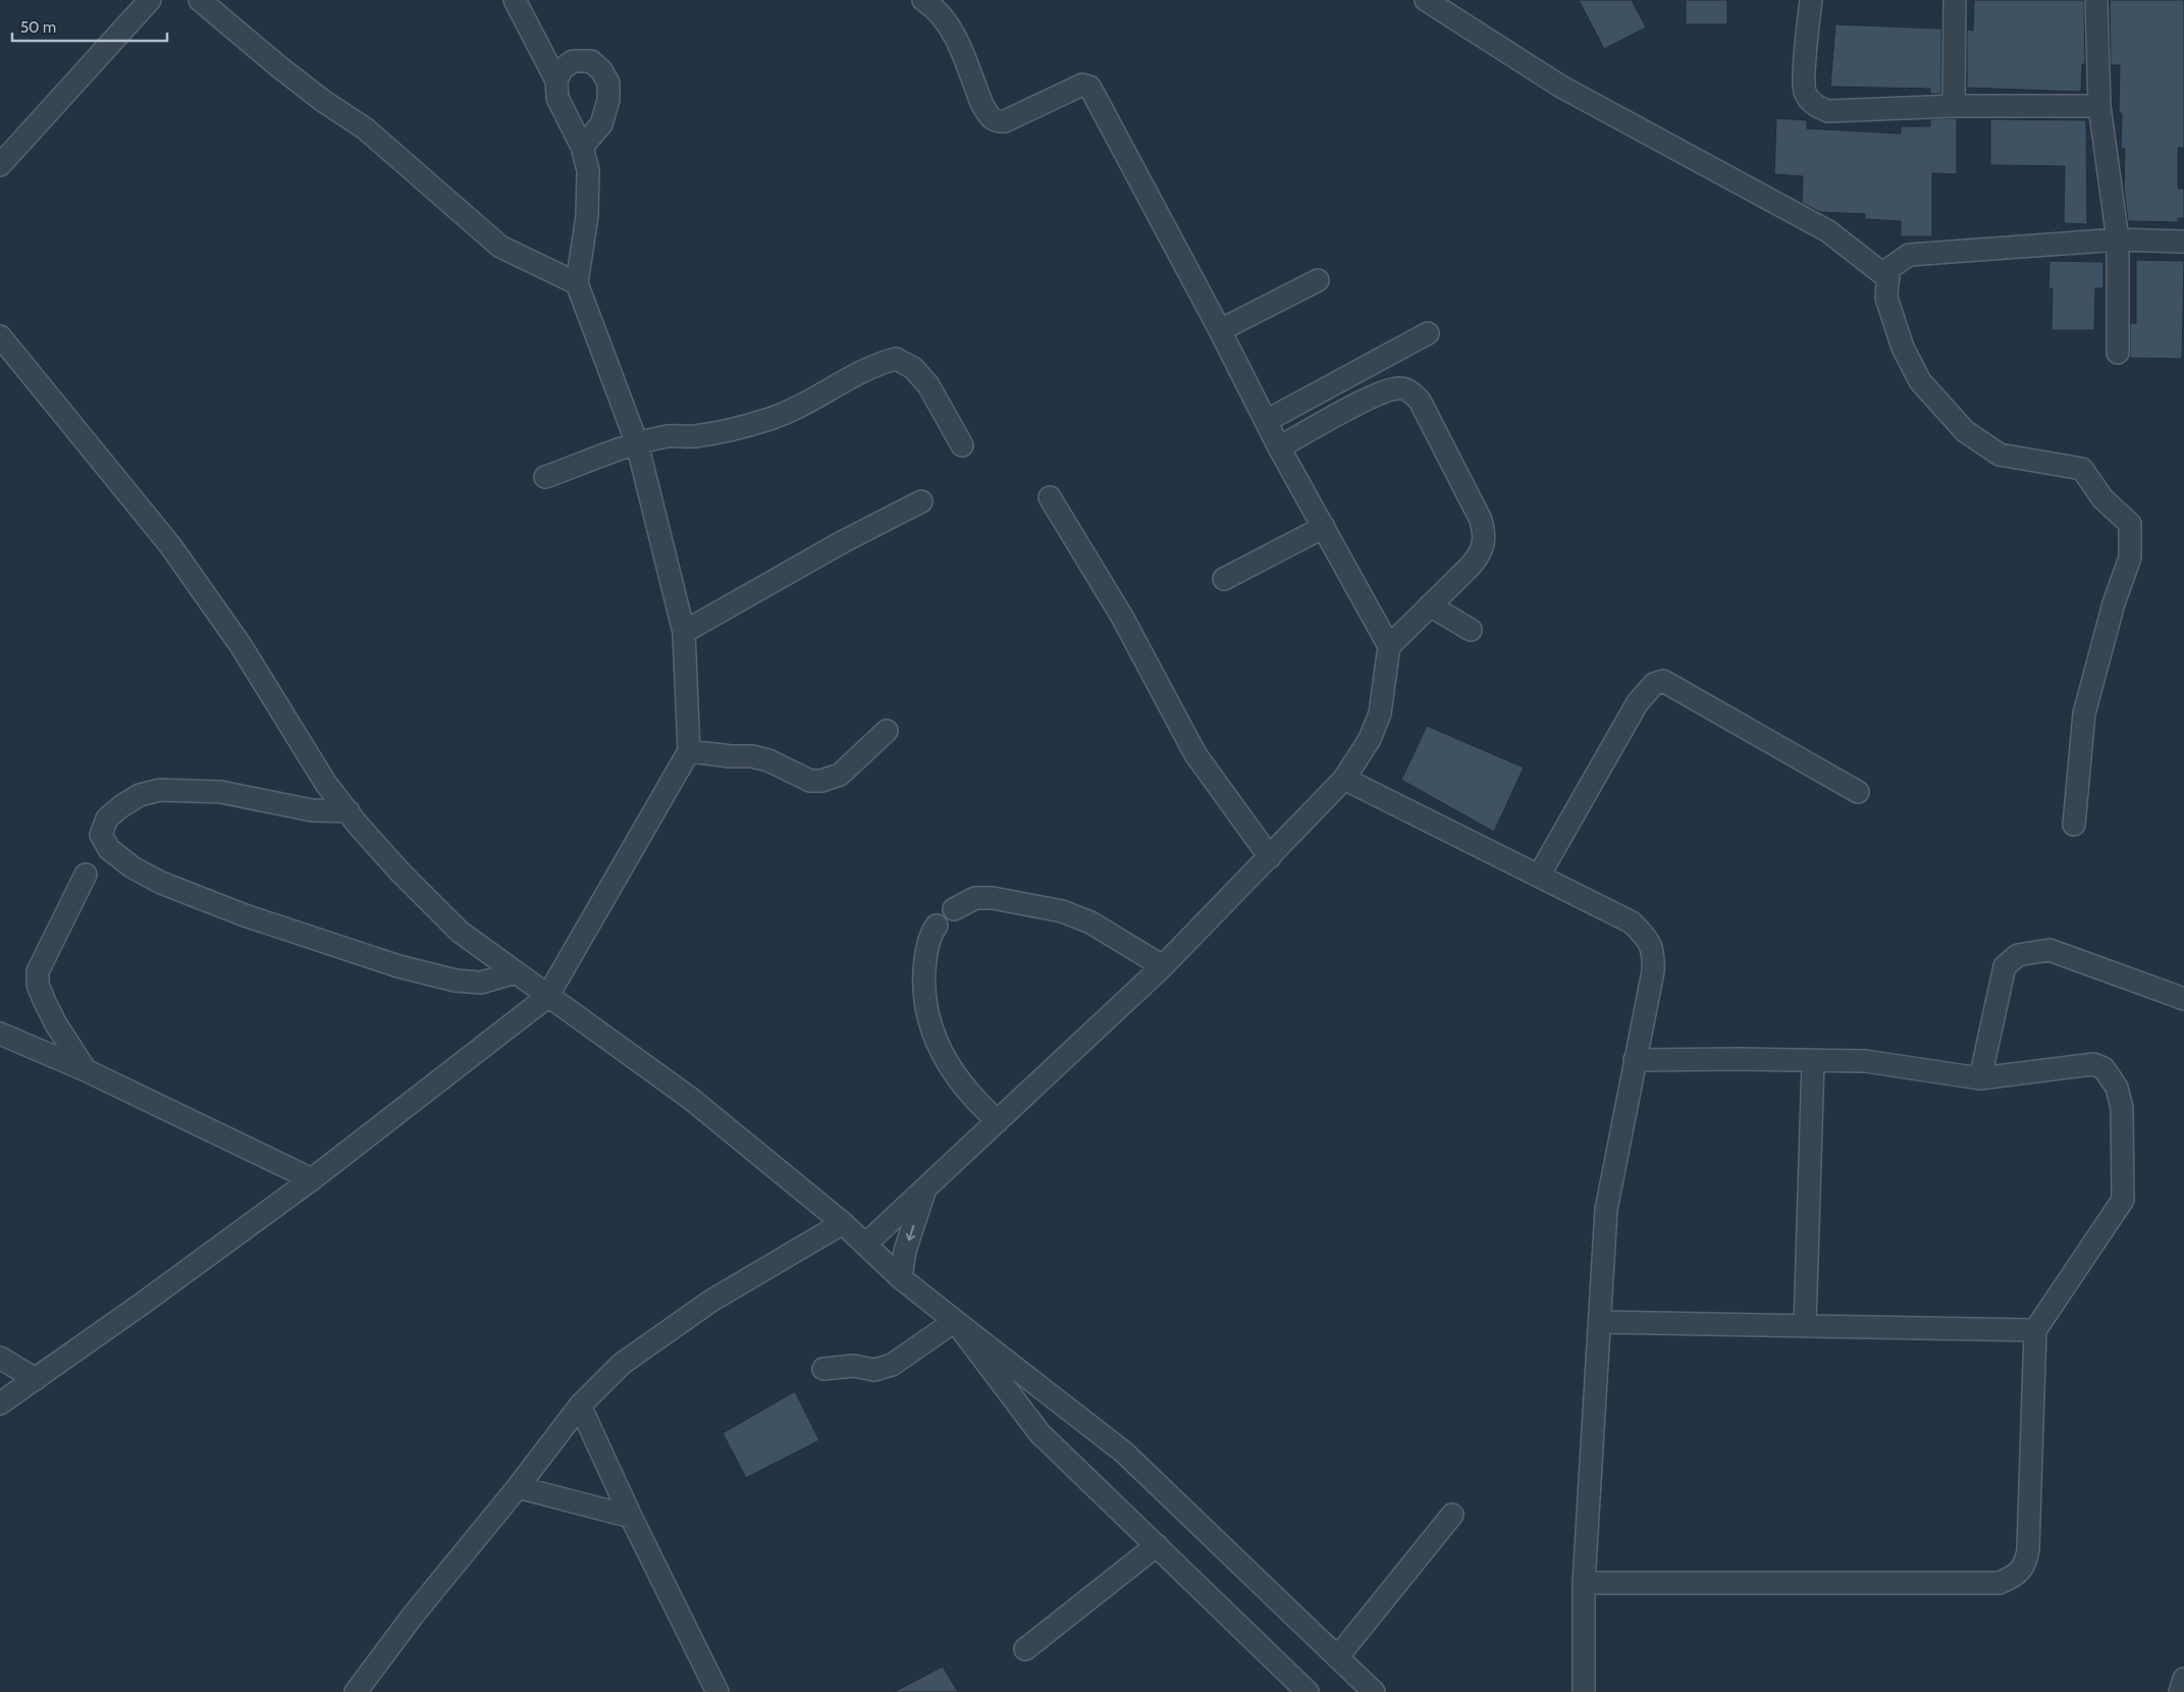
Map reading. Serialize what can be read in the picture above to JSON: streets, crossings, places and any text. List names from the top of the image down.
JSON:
{
  "scale_bar": "50 m"
}
